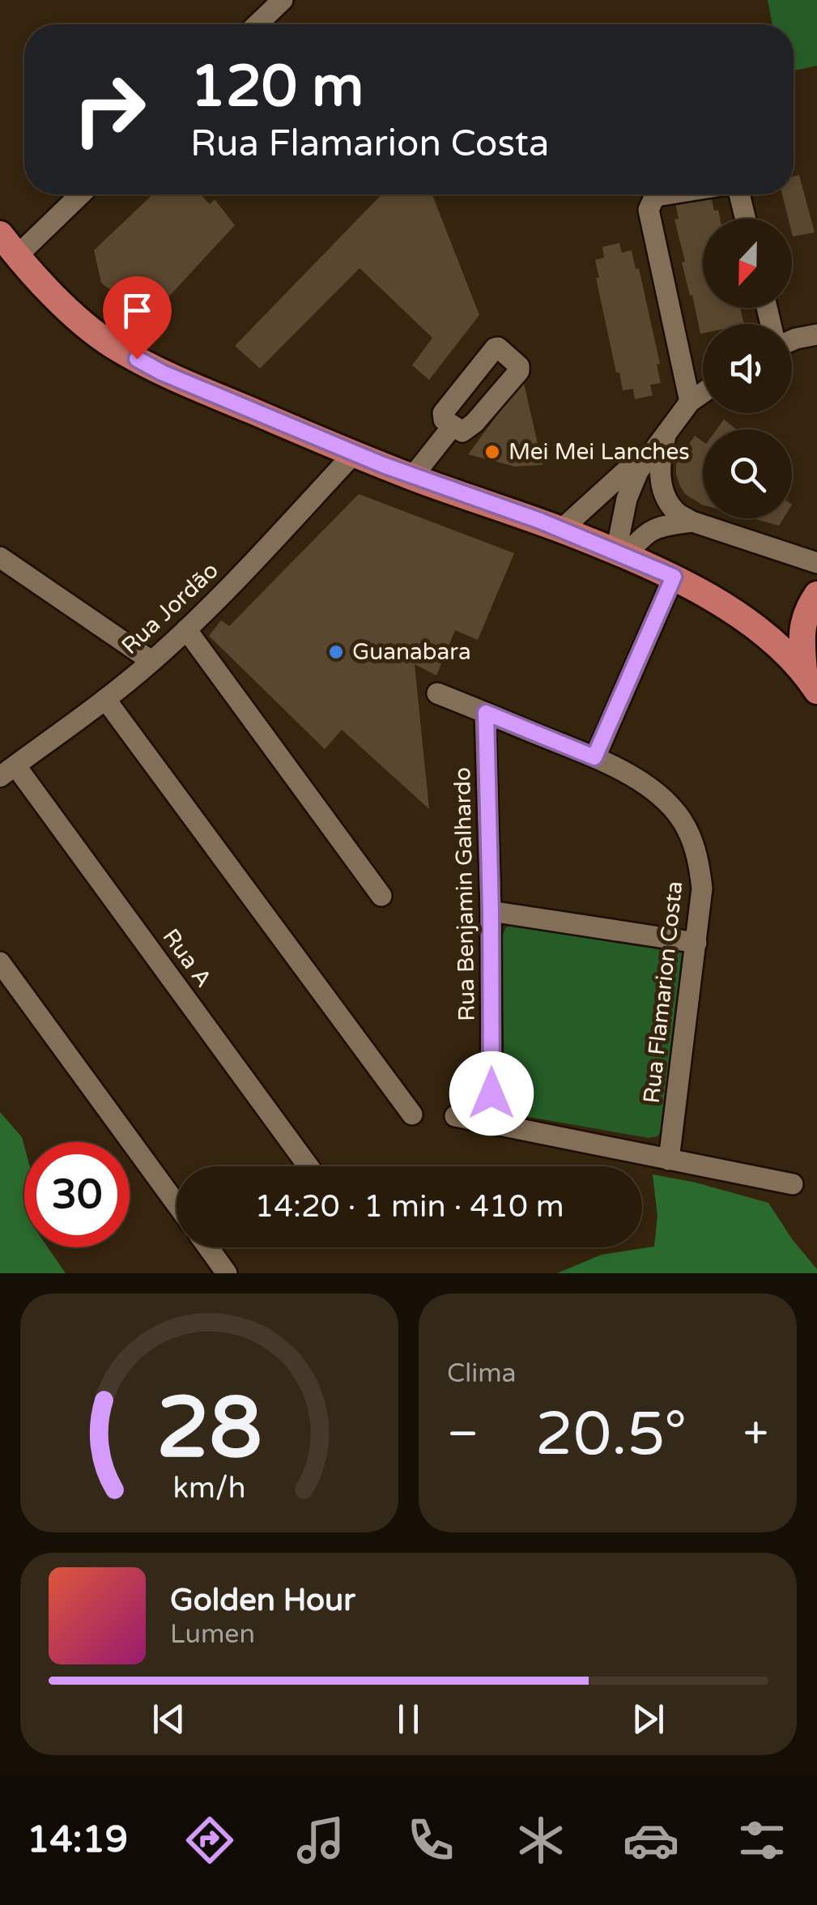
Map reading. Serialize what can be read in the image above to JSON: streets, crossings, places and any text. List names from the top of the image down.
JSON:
{
  "streets": {
    "street": [
      "Rua Jordão",
      "Rua Benjamin Galhardo",
      "Rua A",
      "Rua Flamarion Costa"
    ]
  },
  "crossings": [
    ["Rua Jordão", "Rua A"],
    ["Rua Benjamin Galhardo", "Rua Flamarion Costa"]
  ],
  "places": ["Mei Mei Lanches", "Guanabara"],
  "north": "bottom",
  "page": {
    "turn": ["120 m", "Rua Flamarion Costa"],
    "limit": "30",
    "trip": "14:20 · 1 min · 410 m",
    "tile": "Clima",
    "heat": ["−", "20.5°", "+"],
    "song": ["Golden Hour", "Lumen"],
    "tabs": "14:19",
    "gauge": ["28", "km/h"]
  }
}
